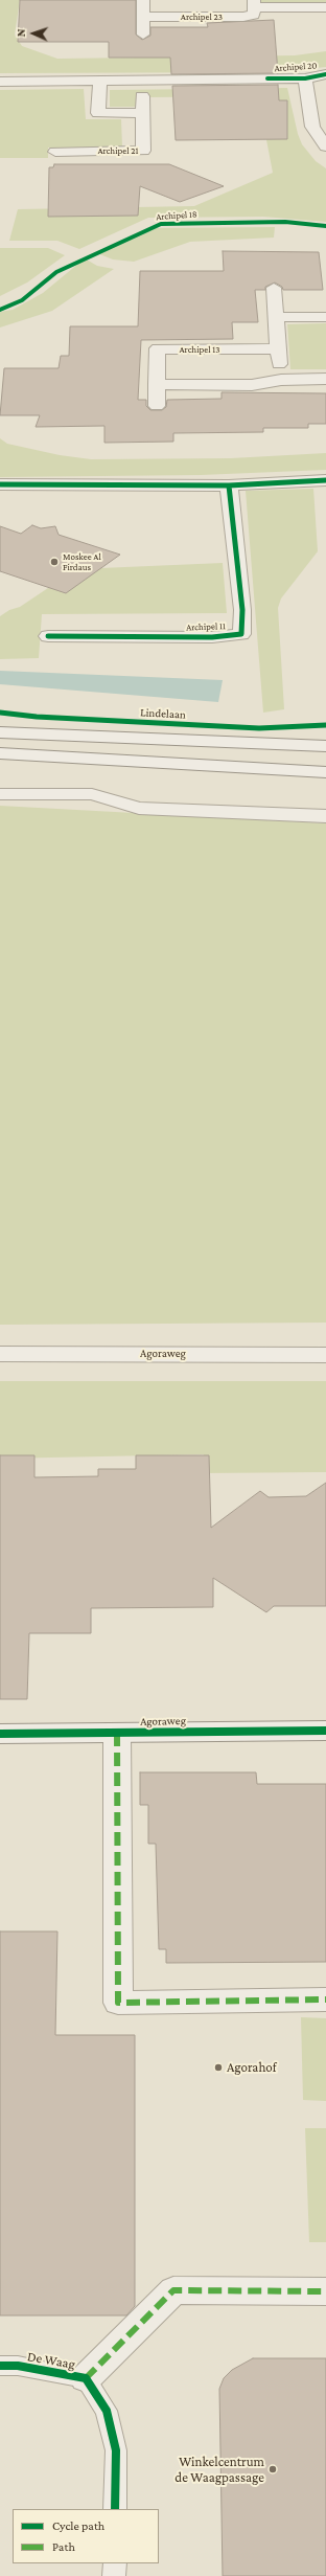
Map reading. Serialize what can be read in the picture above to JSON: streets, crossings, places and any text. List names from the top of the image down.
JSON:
{
  "streets": {
    "street": [
      "Archipel 23",
      "Archipel 20",
      "Archipel 21",
      "Archipel 13",
      "Archipel 11",
      "Agoraweg"
    ],
    "lane": ["De Waag"],
    "cycle path": ["Archipel 18", "Lindelaan"]
  },
  "places": ["Moskee Al Firdaus", "Agorahof", "Winkelcentrum de Waagpassage"],
  "legend": ["Cycle path", "Path"],
  "north": "left"
}
